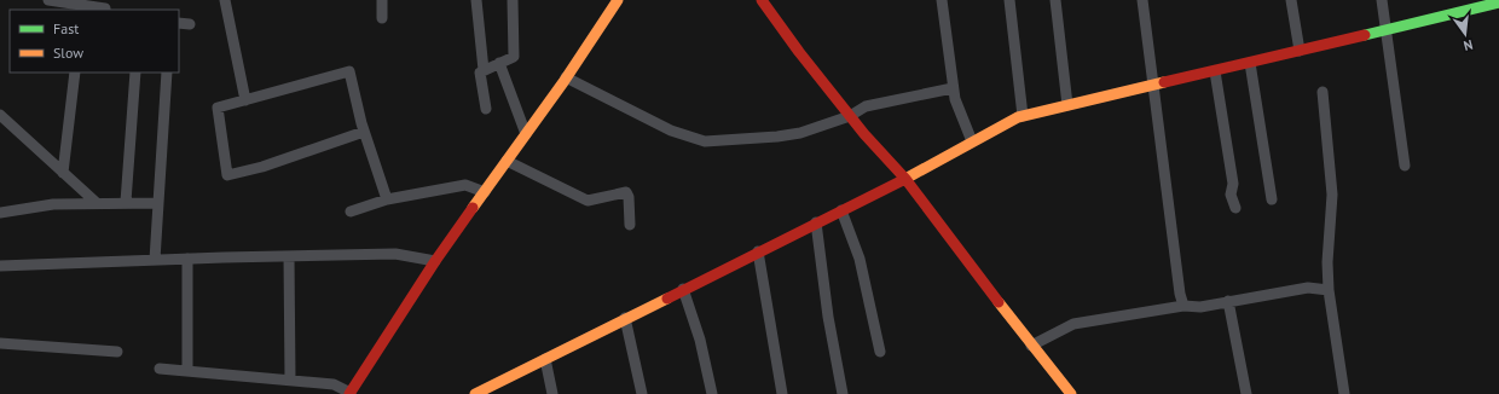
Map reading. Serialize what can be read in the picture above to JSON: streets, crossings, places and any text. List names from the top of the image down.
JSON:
{
  "legend": ["Fast", "Slow"],
  "north": "bottom"
}
